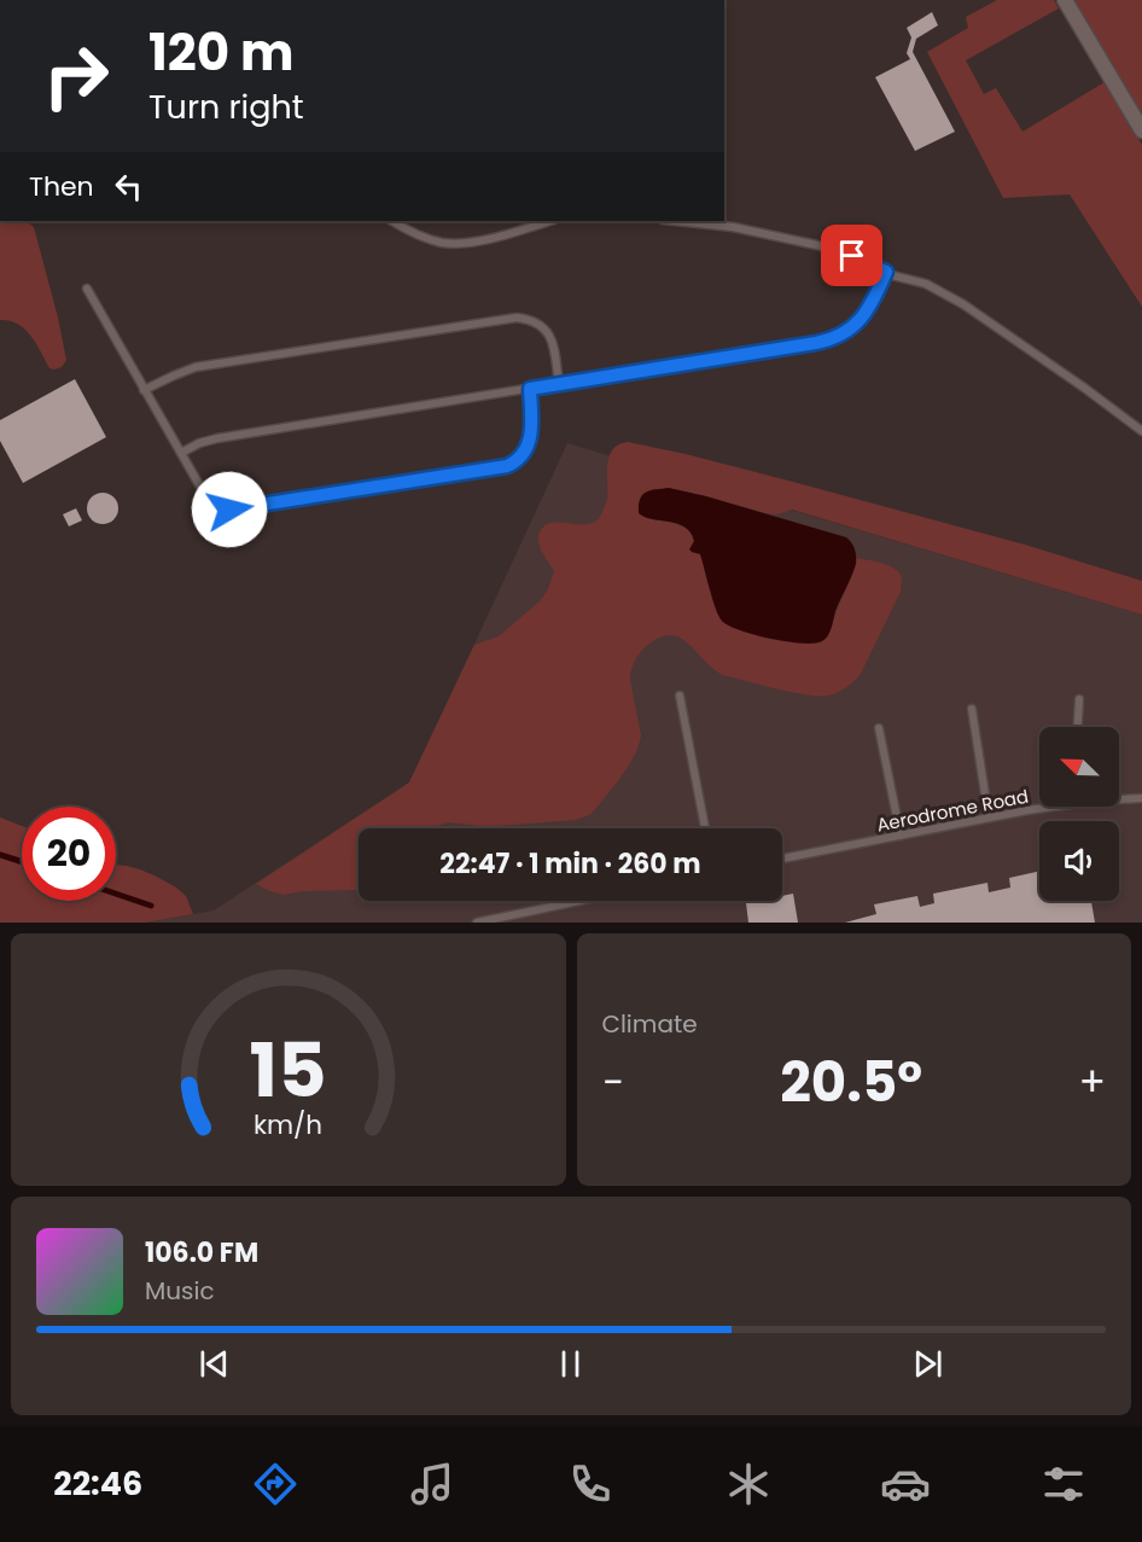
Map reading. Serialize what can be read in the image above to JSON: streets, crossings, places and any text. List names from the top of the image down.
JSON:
{
  "streets": {
    "lane": ["Aerodrome Road"]
  },
  "north": "top left",
  "page": {
    "turn": ["120 m", "Turn right"],
    "then": "Then",
    "limit": "20",
    "trip": "22:47 · 1 min · 260 m",
    "tile": "Climate",
    "heat": ["−", "20.5°", "+"],
    "song": ["106.0 FM", "Music"],
    "tabs": "22:46",
    "gauge": ["15", "km/h"]
  }
}
